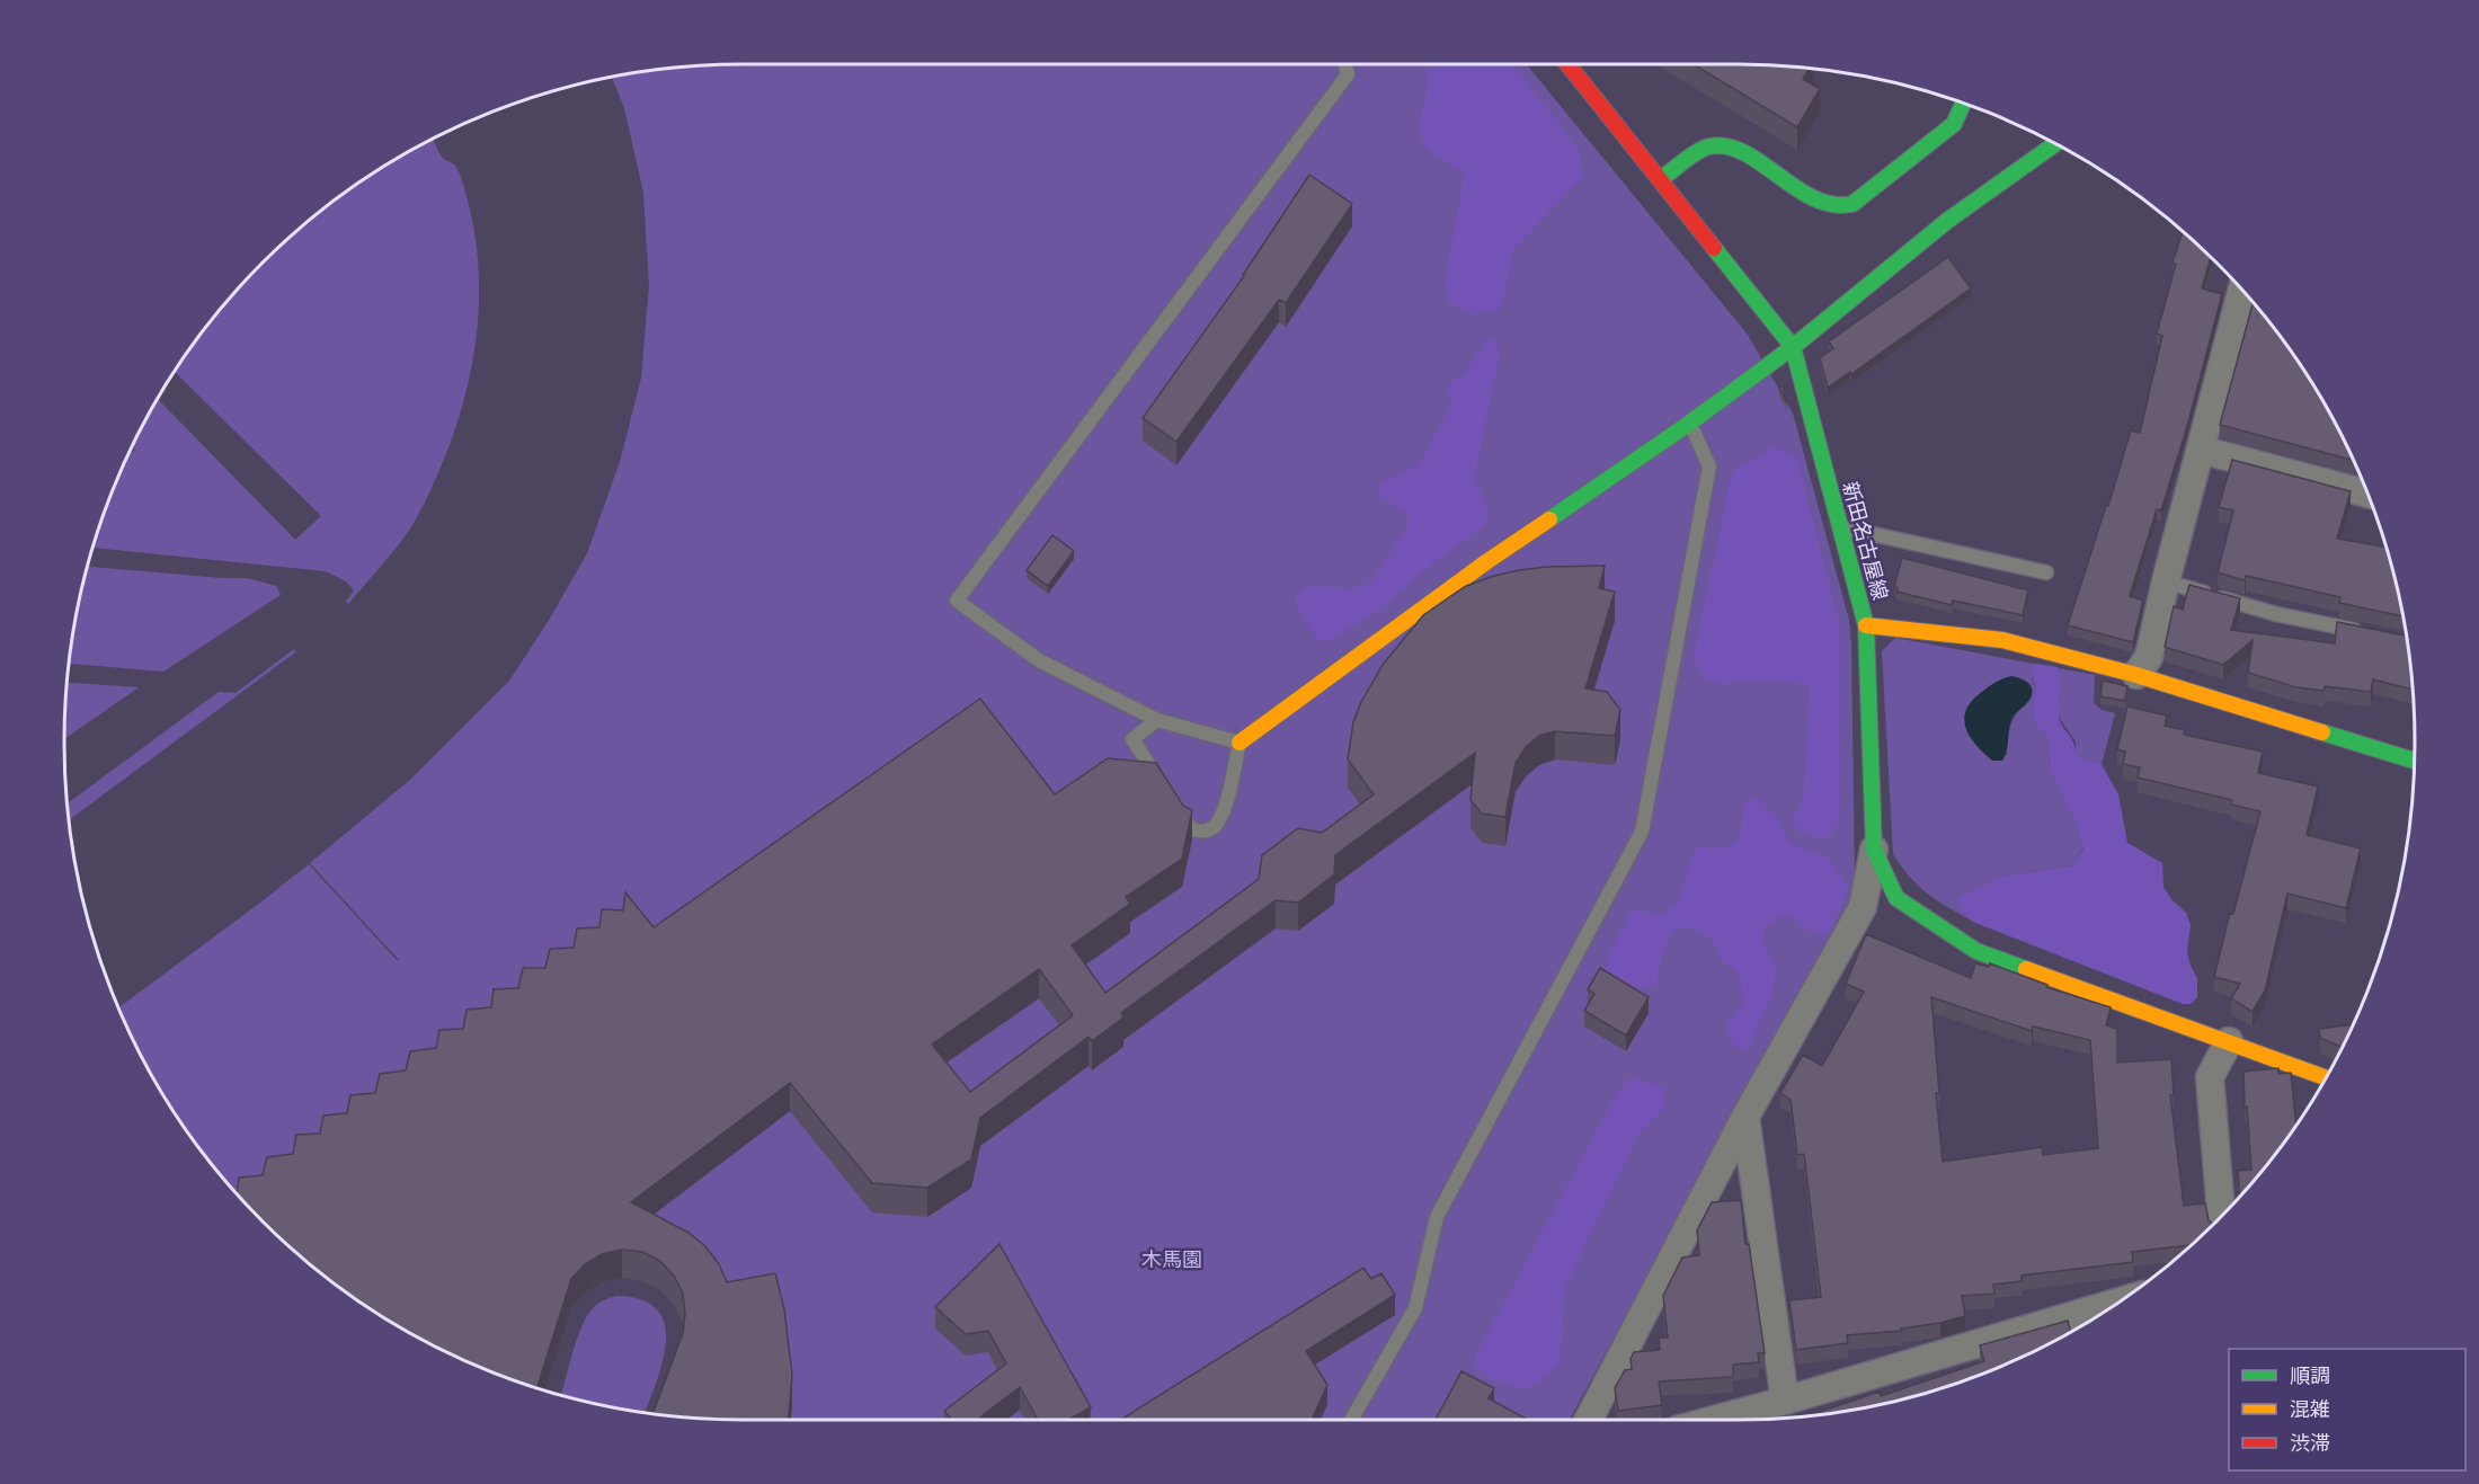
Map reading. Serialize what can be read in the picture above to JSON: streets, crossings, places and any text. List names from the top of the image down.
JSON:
{
  "streets": {
    "street": ["新田名古屋線"]
  },
  "parks": ["木馬園"],
  "legend": ["順調", "混雑", "渋滞"]
}
